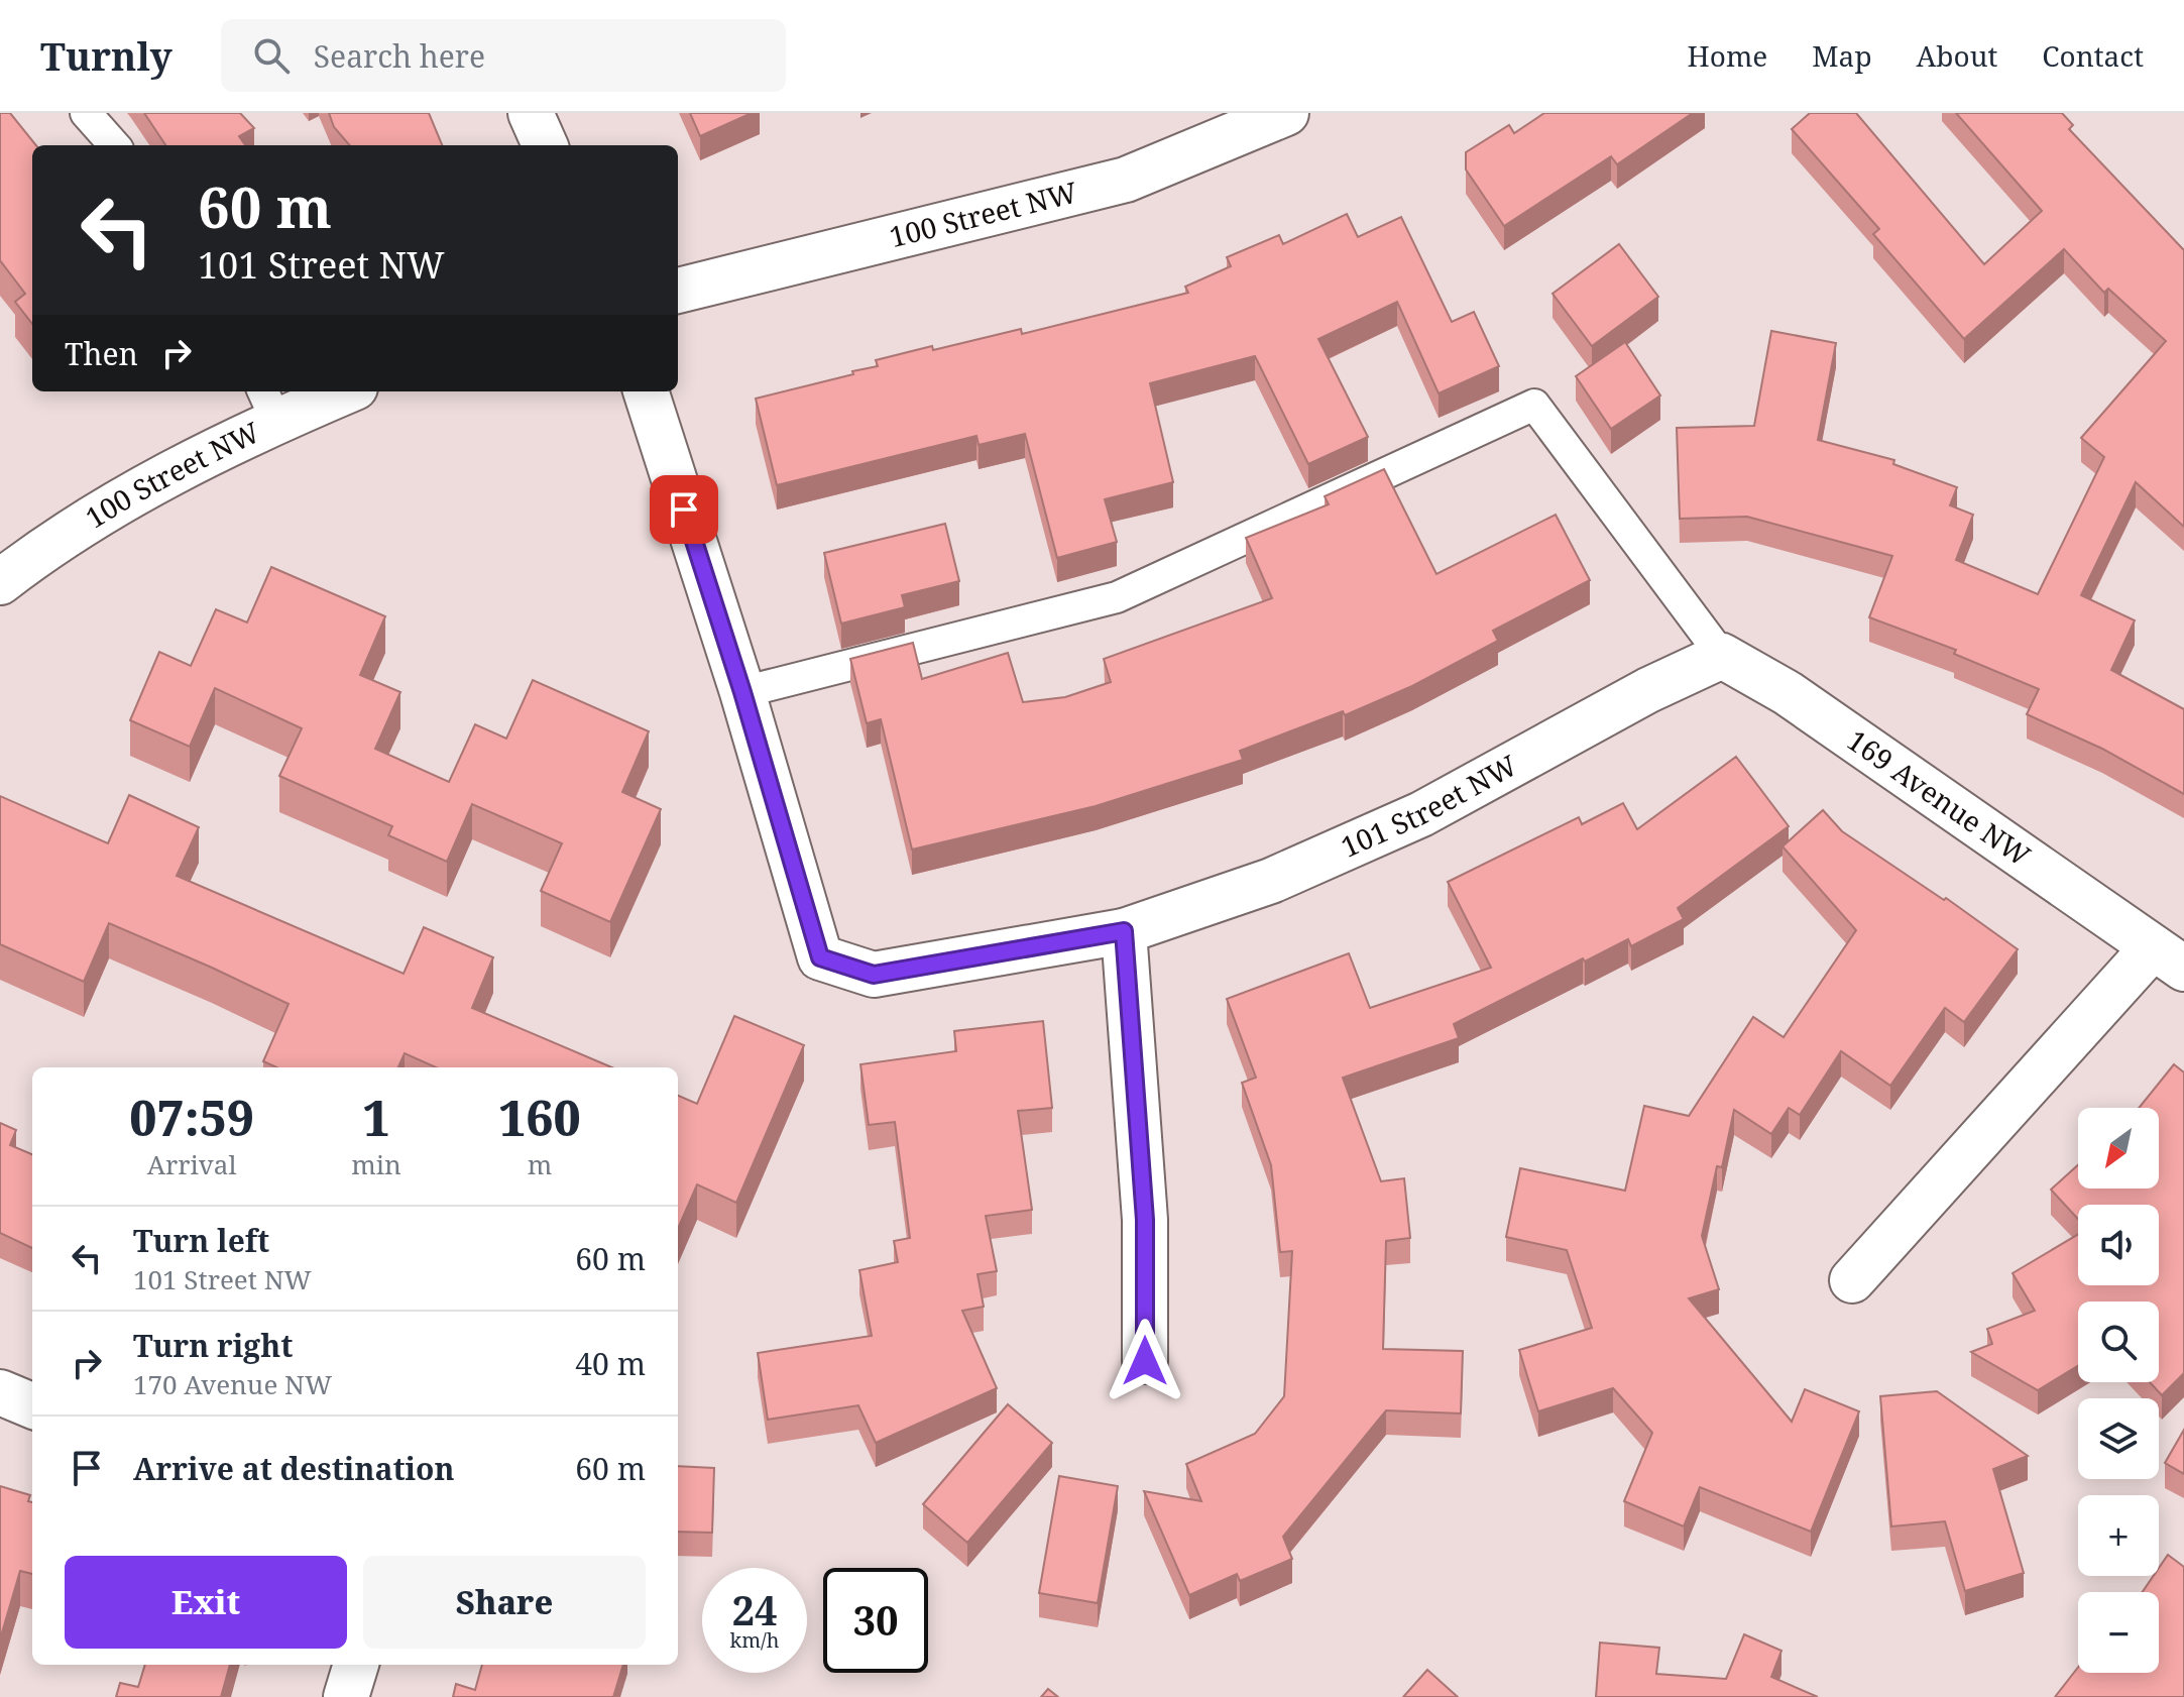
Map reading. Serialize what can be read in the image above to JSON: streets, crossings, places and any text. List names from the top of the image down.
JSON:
{
  "streets": {
    "street": ["100 Street NW", "169 Avenue NW", "101 Street NW"]
  },
  "crossings": [
    ["169 Avenue NW", "101 Street NW"]
  ],
  "north": "bottom left",
  "page": {
    "header": "Turnly",
    "search": "Search here",
    "nav": [
      "Home",
      "Map",
      "About",
      "Contact"
    ],
    "turn": ["60 m", "101 Street NW"],
    "then": "Then",
    "eta": [
      "07:59",
      "Arrival",
      "1",
      "min",
      "160",
      "m"
    ],
    "map_buttons": ["+", "−"],
    "list": [
      {
        "name": "Turn left",
        "note": "101 Street NW",
        "value": "60 m"
      },
      {
        "name": "Turn right",
        "note": "170 Avenue NW",
        "value": "40 m"
      },
      {
        "name": "Arrive at destination",
        "value": "60 m"
      }
    ],
    "buttons": ["Exit", "Share"],
    "speed": "24 km/h",
    "limit": "30"
  }
}
